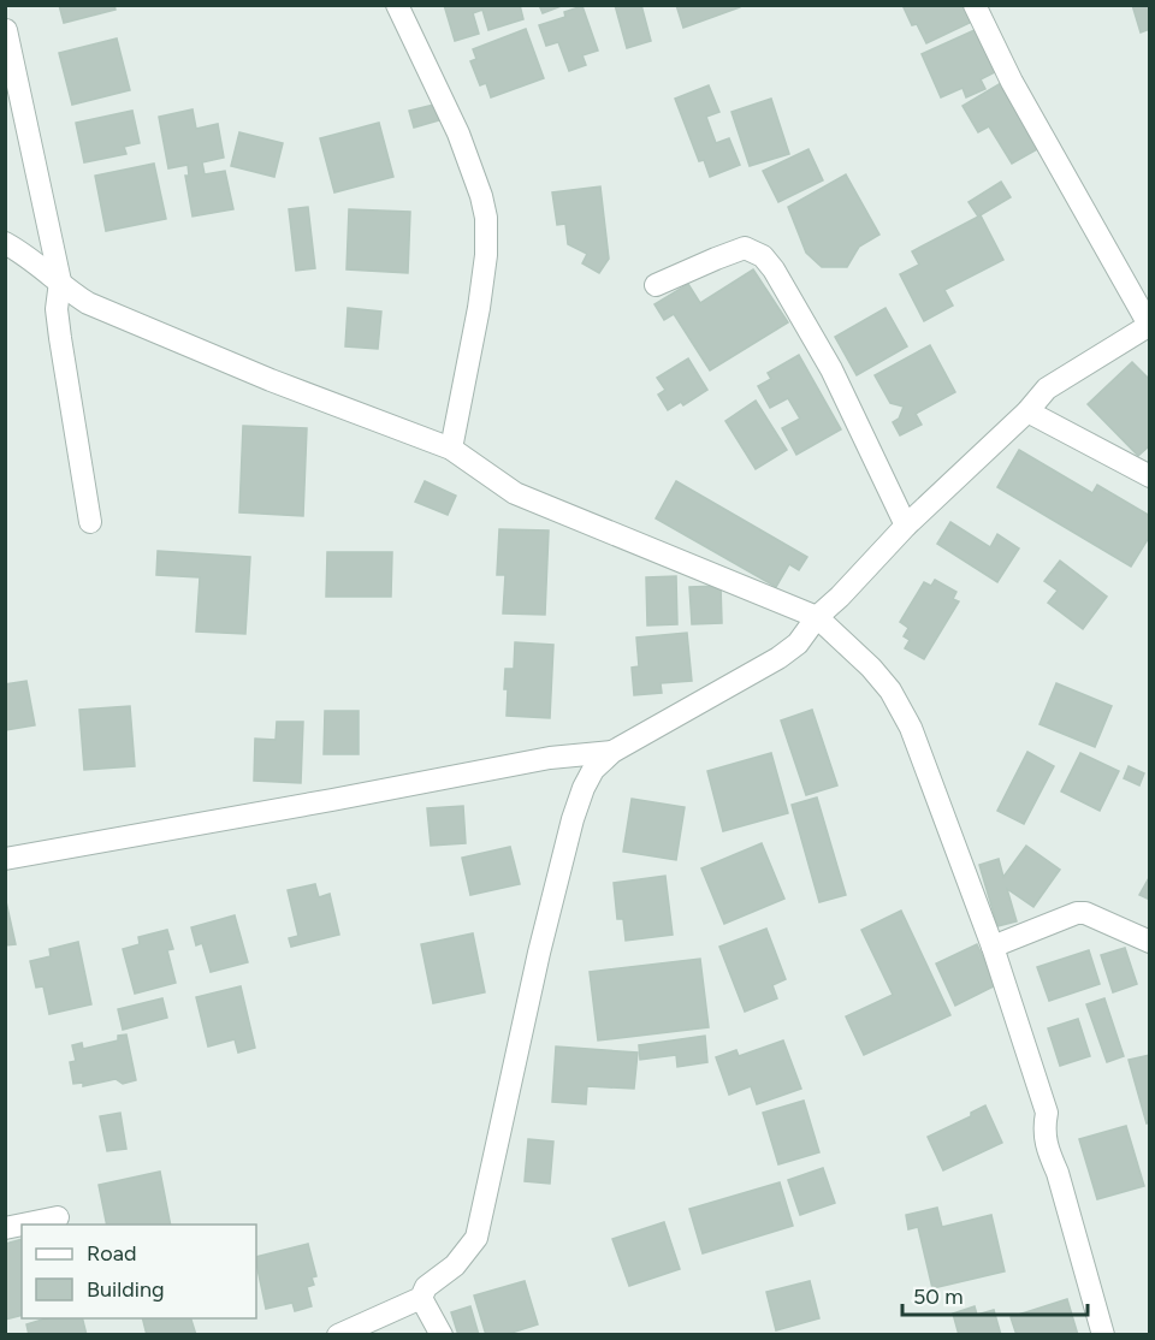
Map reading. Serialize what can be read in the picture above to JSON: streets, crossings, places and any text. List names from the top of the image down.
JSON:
{
  "legend": ["Road", "Building"],
  "scale_bar": "50 m"
}
